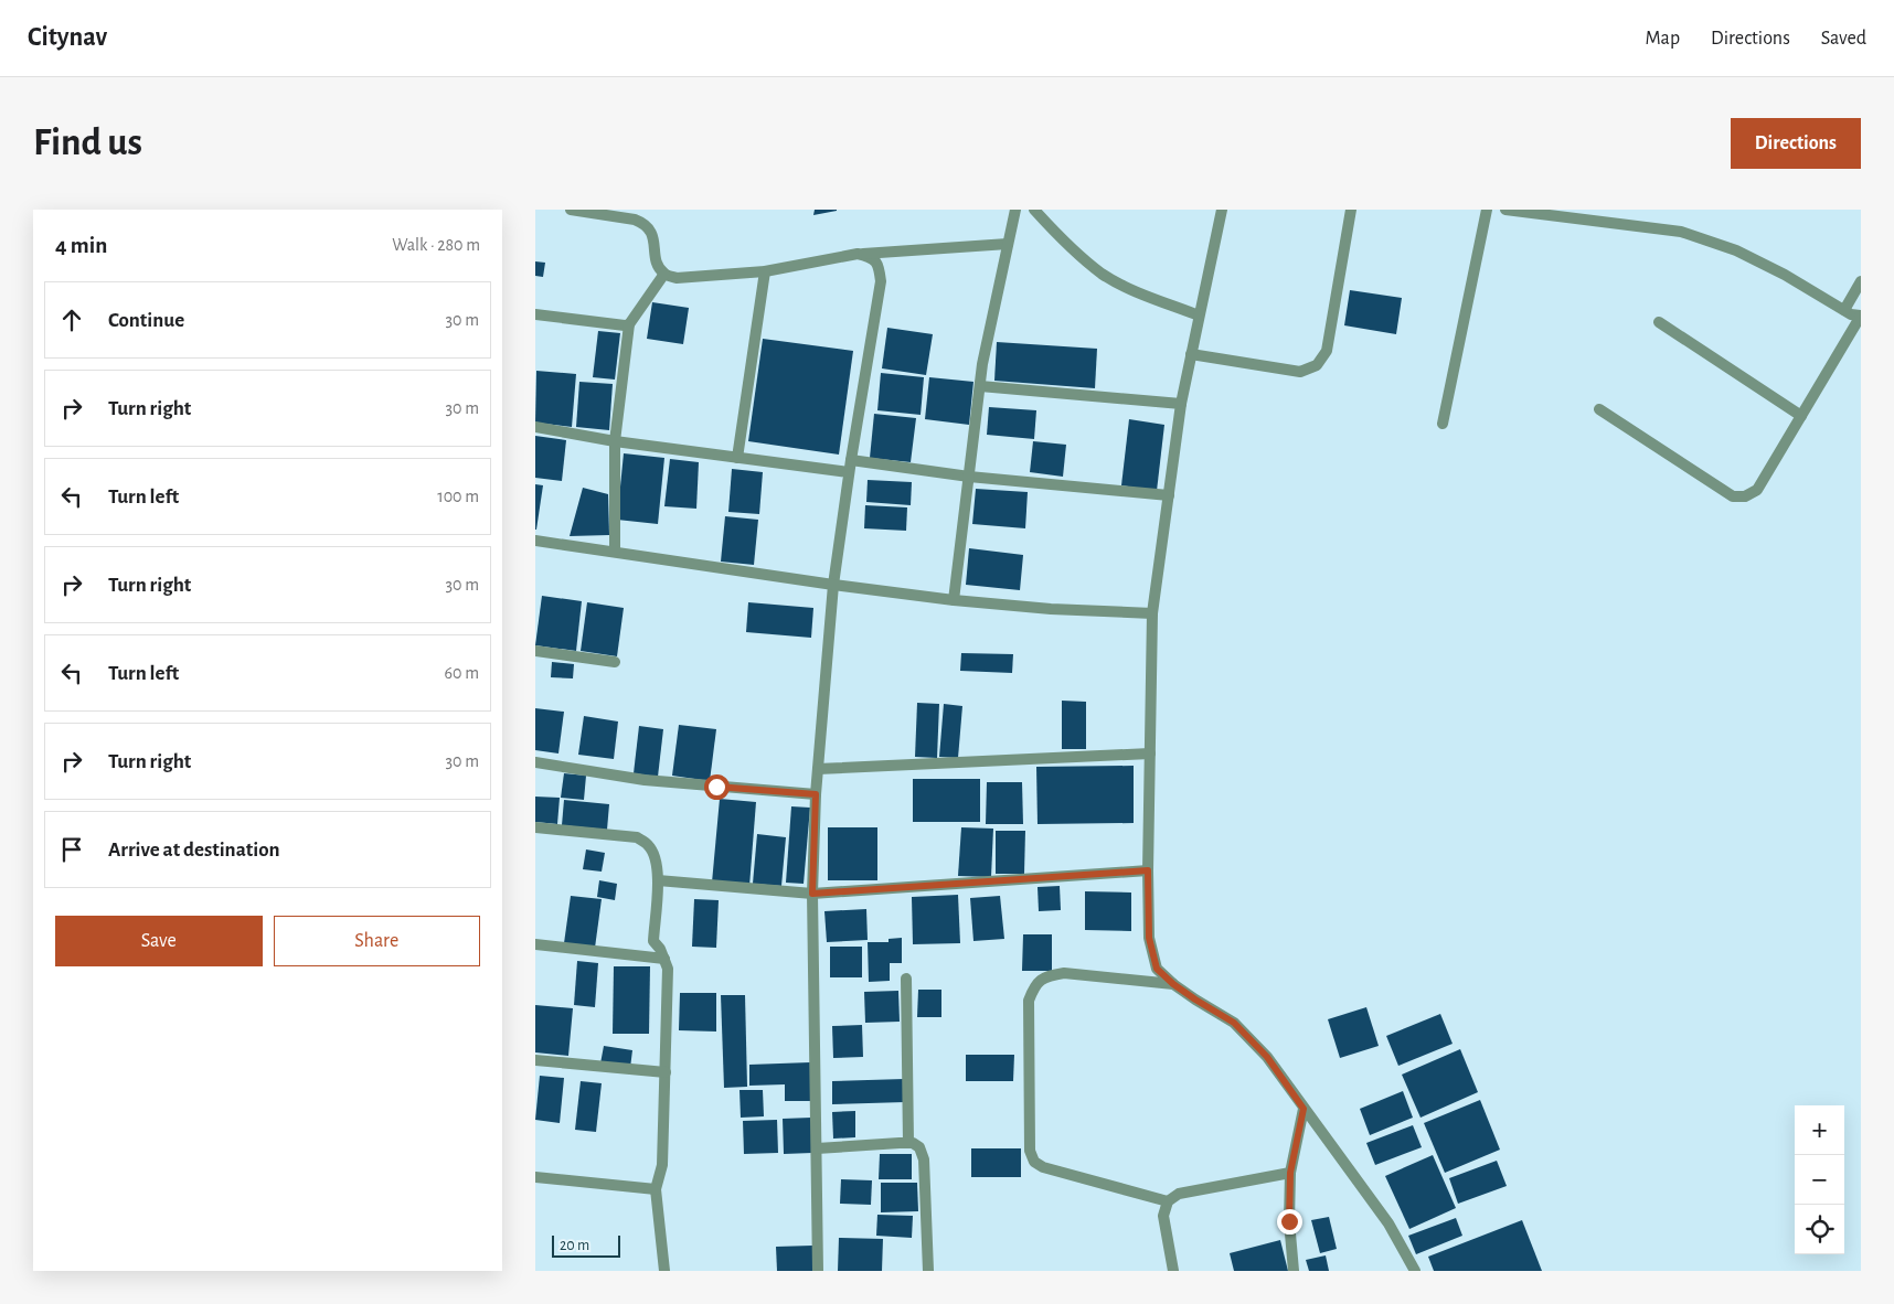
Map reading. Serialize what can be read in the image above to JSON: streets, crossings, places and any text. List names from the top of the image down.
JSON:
{
  "scale_bar": "20 m",
  "page": {
    "header": "Citynav",
    "nav": ["Map", "Directions", "Saved"],
    "buttons": [
      "Directions",
      ["Save", "Share"]
    ],
    "title": "Find us",
    "heading": ["4 min", "Walk · 280 m"],
    "list": [
      ["Continue", "30 m"],
      ["Turn right", "30 m"],
      ["Turn left", "100 m"],
      ["Turn right", "30 m"],
      ["Turn left", "60 m"],
      ["Turn right", "30 m"],
      "Arrive at destination"
    ],
    "map_buttons": ["+", "−"],
    "scale": "20 m"
  }
}
